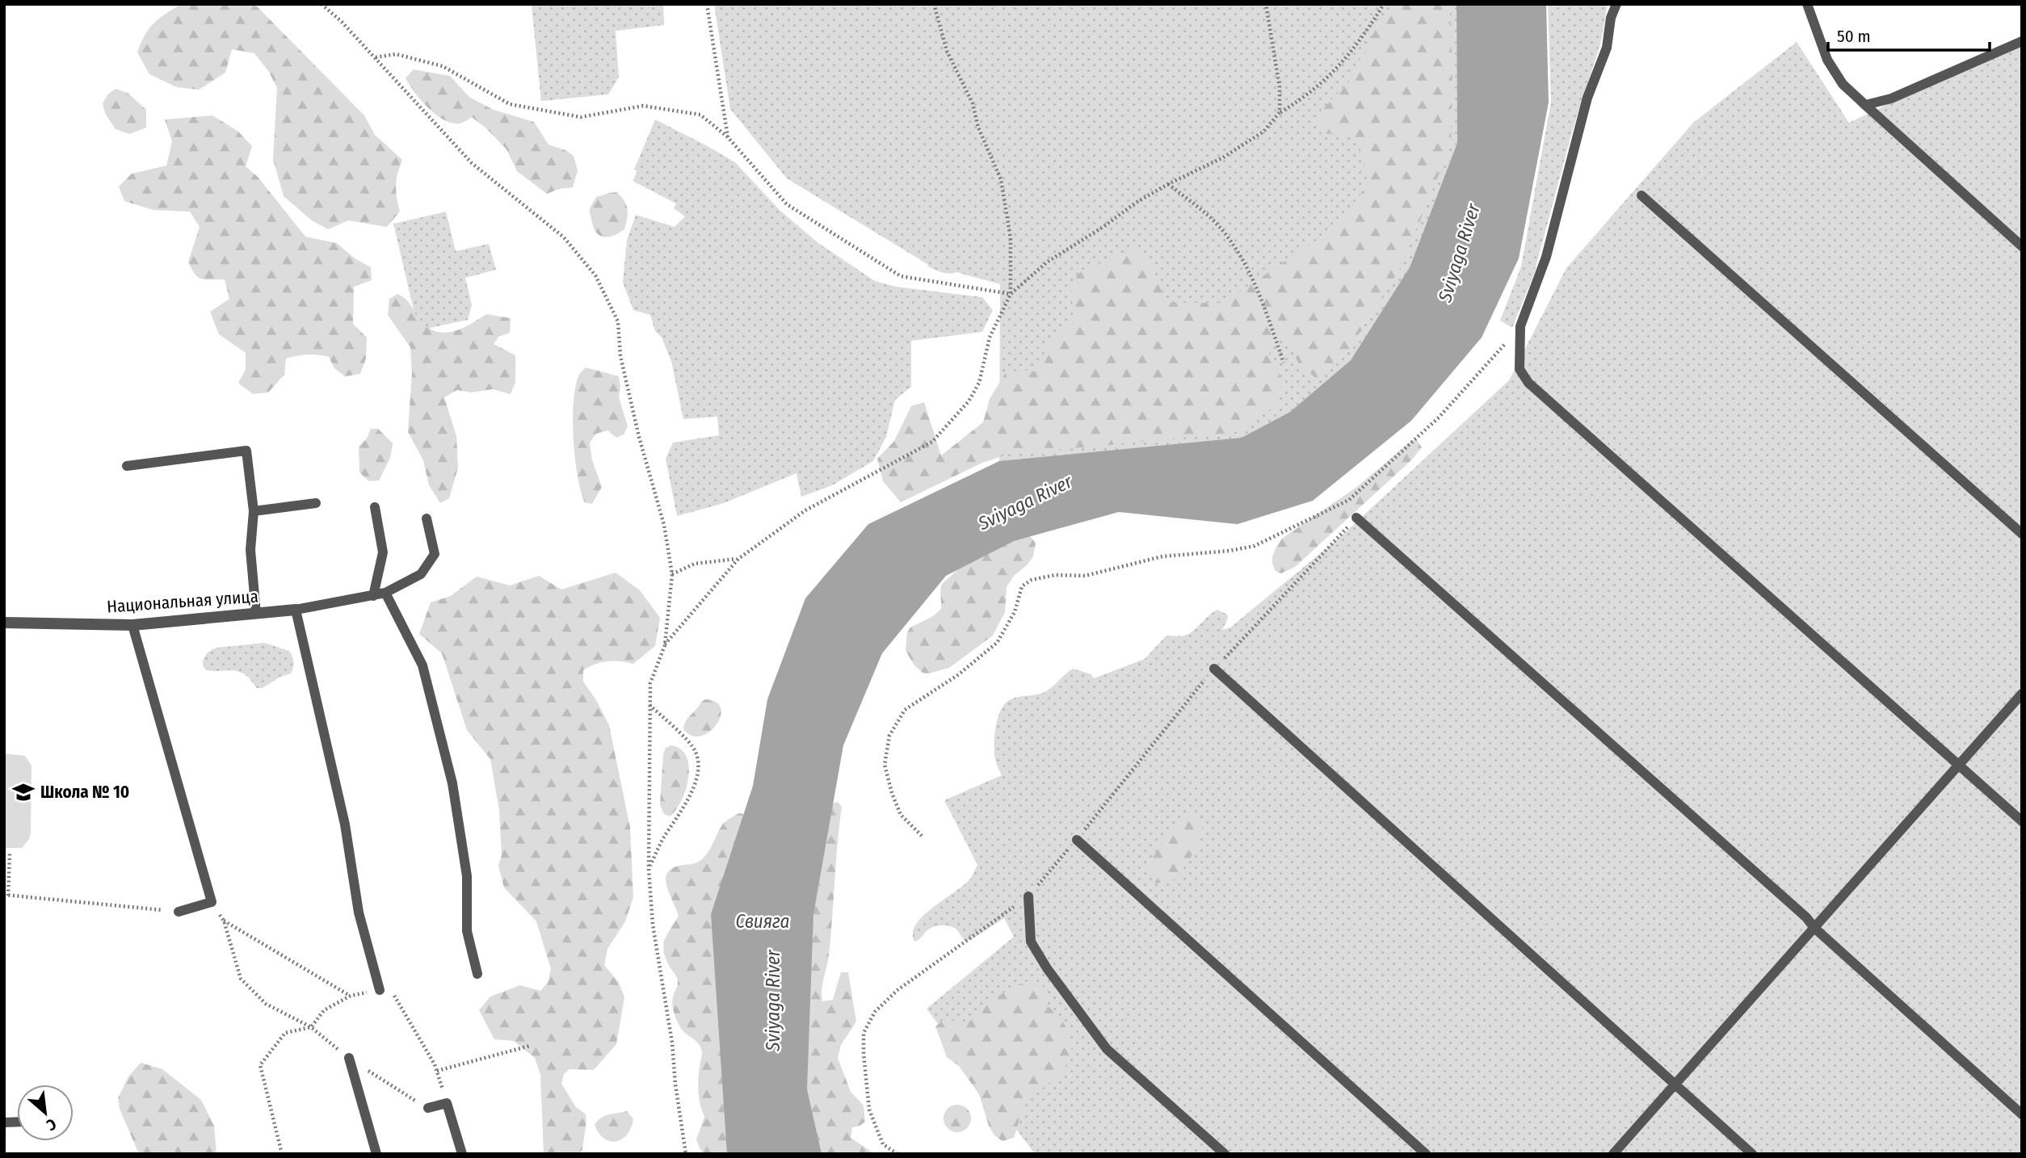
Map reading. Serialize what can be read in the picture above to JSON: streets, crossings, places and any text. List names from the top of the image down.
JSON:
{
  "streets": {
    "street": ["Национальная улица"]
  },
  "water": ["Sviyaga River", "Свияга"],
  "places": {
    "school or university": ["Школа № 10"]
  },
  "scale_bar": "50 m",
  "north": "bottom right"
}
